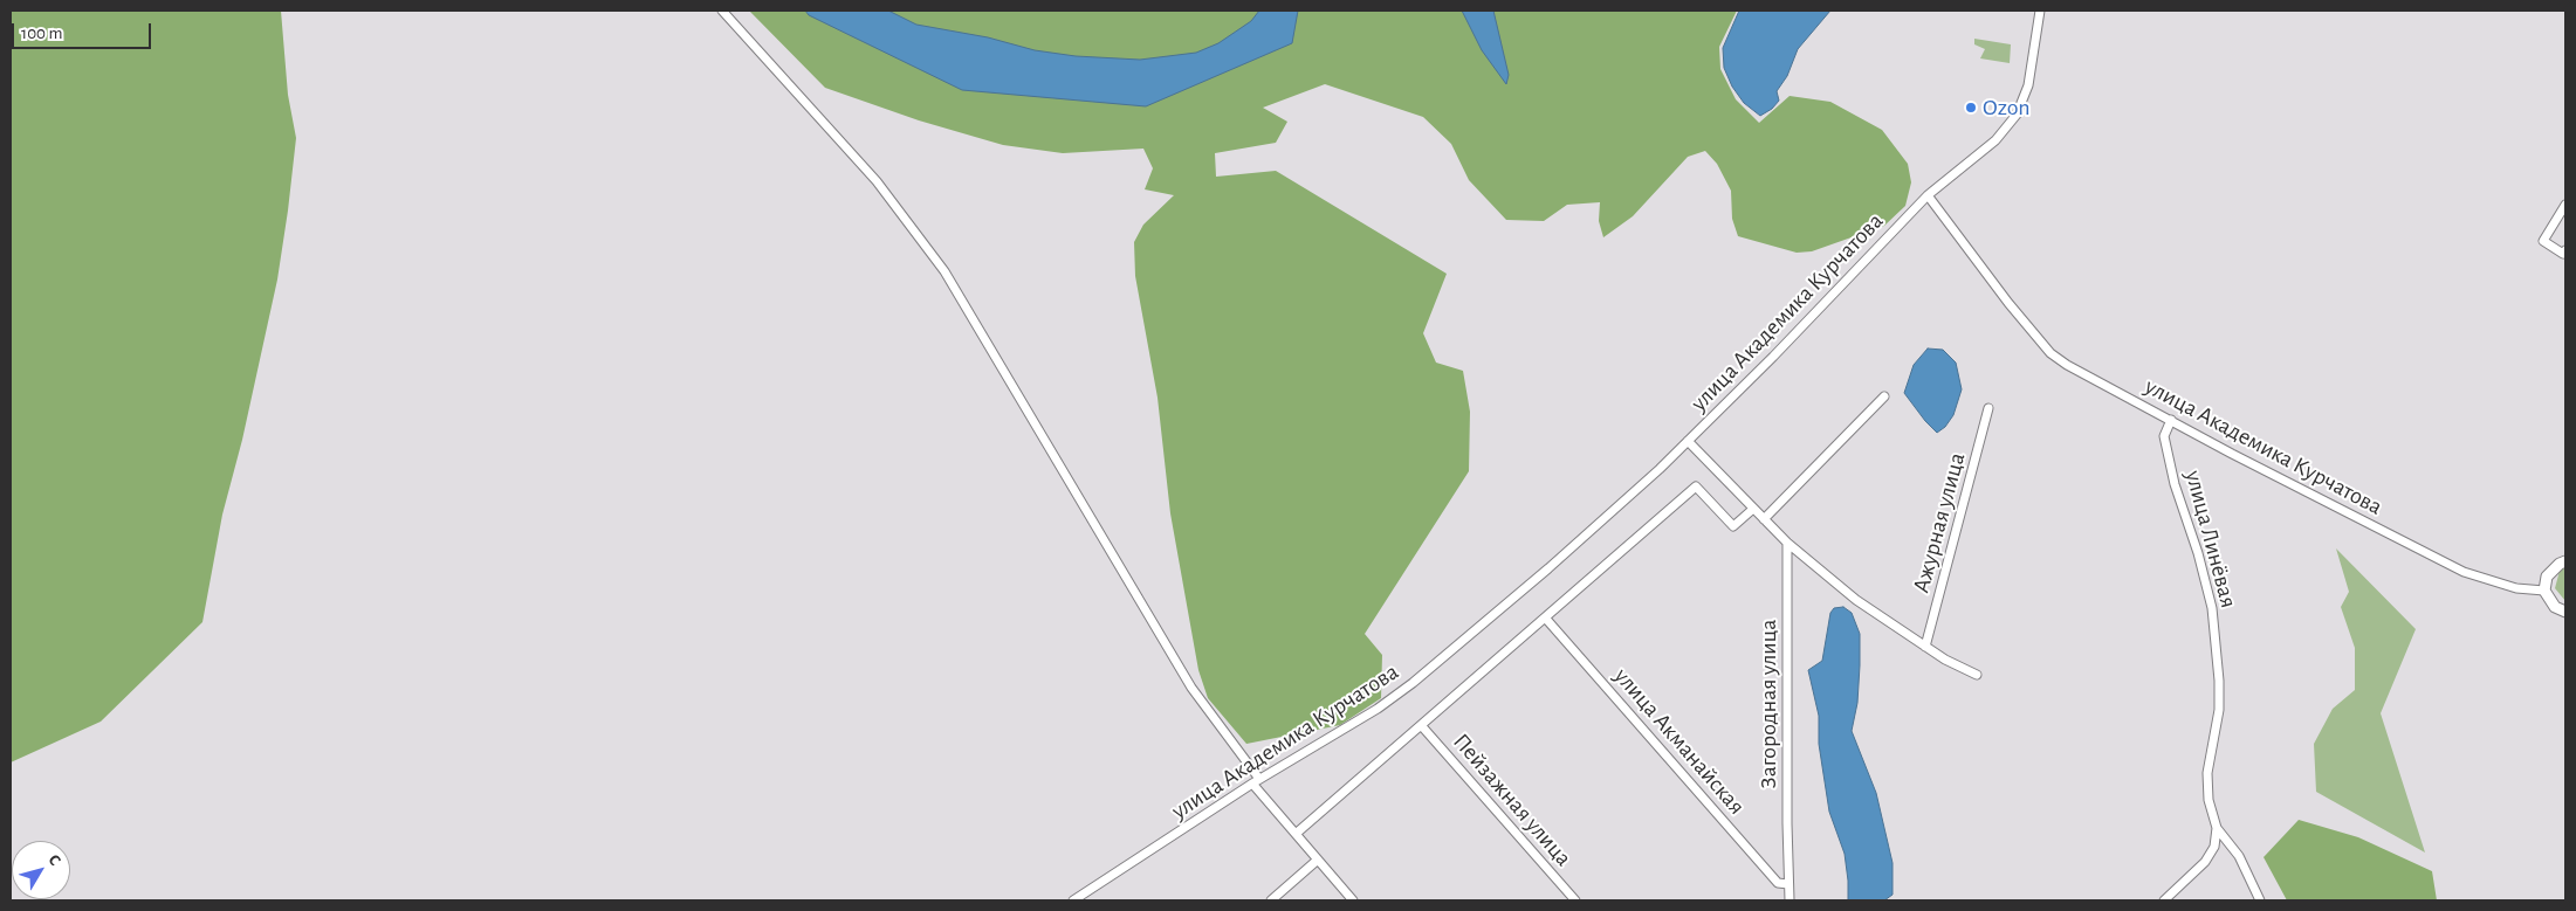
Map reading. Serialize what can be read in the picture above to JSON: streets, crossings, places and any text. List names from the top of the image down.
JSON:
{
  "streets": {
    "street": [
      "улица Академика Курчатова",
      "Ажурная улица",
      "улица Линёвая",
      "Загородная улица",
      "улица Акманайская",
      "Пейзажная улица"
    ]
  },
  "crossings": [
    ["улица Академика Курчатова", "улица Линёвая"],
    ["Загородная улица", "улица Акманайская"]
  ],
  "places": ["Ozon"],
  "scale_bar": "100 m",
  "north": "top right"
}
